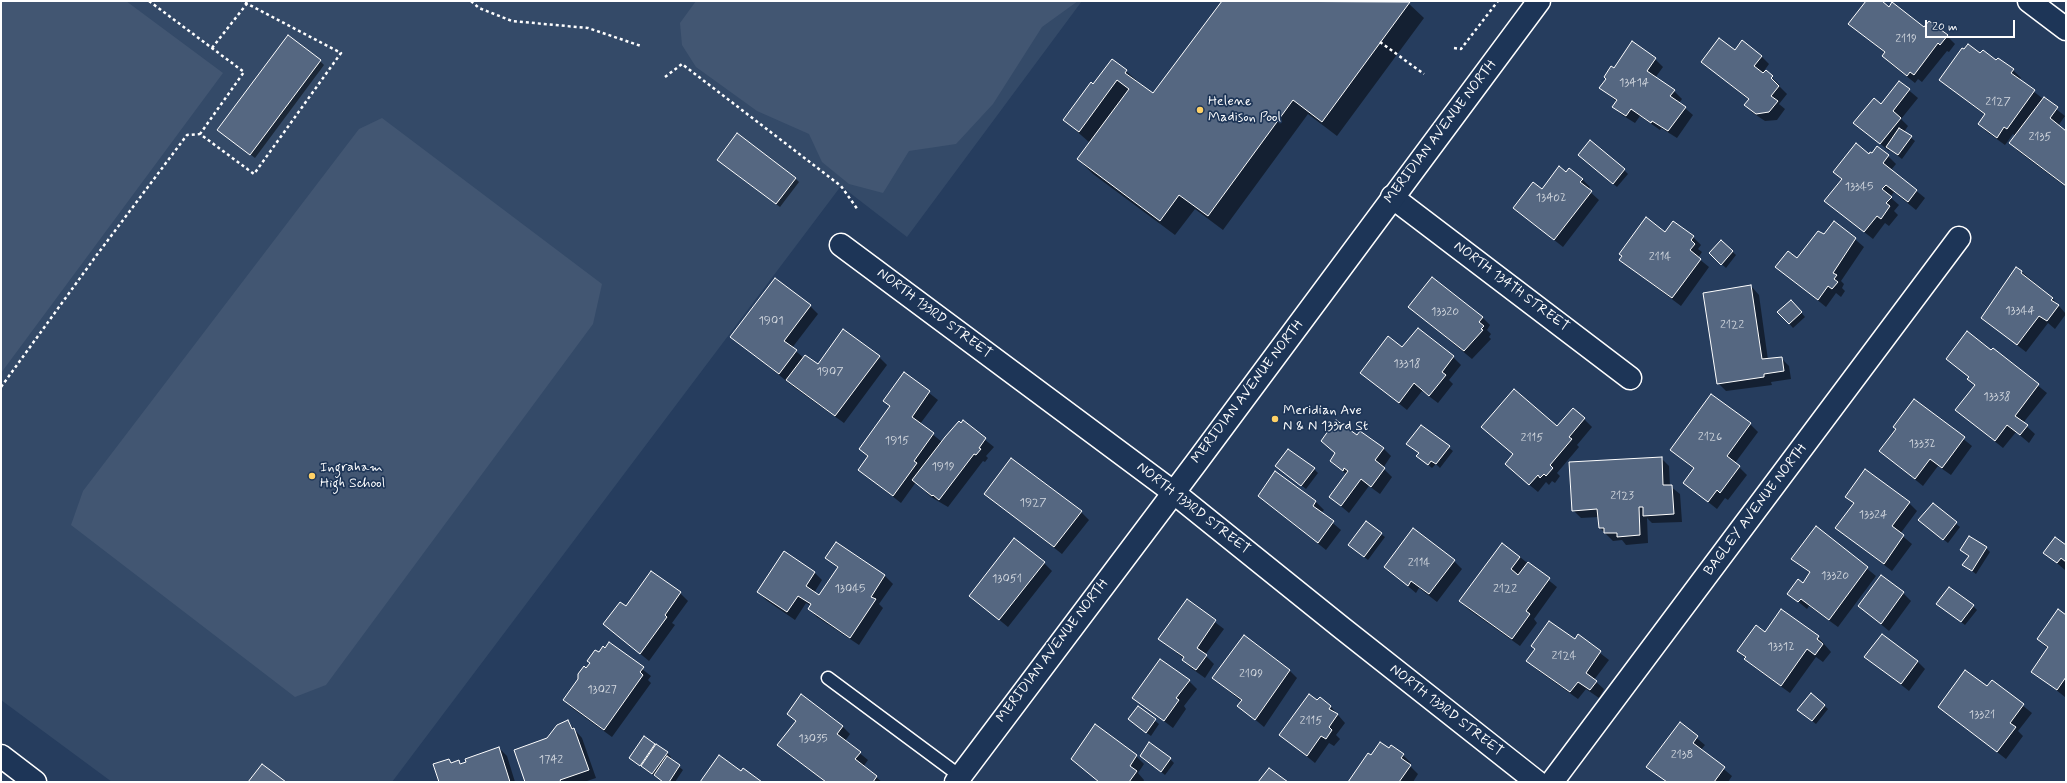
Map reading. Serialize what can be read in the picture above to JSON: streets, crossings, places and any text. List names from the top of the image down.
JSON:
{
  "streets": {
    "street": [
      "MERIDIAN AVENUE NORTH",
      "NORTH 134TH STREET",
      "NORTH 133RD STREET",
      "BAGLEY AVENUE NORTH"
    ]
  },
  "crossings": [
    ["MERIDIAN AVENUE NORTH", "NORTH 134TH STREET"],
    ["MERIDIAN AVENUE NORTH", "NORTH 133RD STREET"]
  ],
  "places": ["Helene Madison Pool", "Meridian Ave N & N 133rd St", "Ingraham High School"],
  "house_numbers": [
    "2119",
    "13414",
    "2127",
    "2135",
    "13345",
    "13402",
    "2114",
    "13344",
    "13320",
    "1901",
    "2122",
    "13318",
    "1907",
    "13338",
    "2126",
    "2115",
    "1915",
    "13332",
    "1919",
    "2123",
    "1927",
    "13324",
    "2114",
    "13320",
    "13051",
    "13045",
    "2122",
    "13312",
    "2124",
    "2109",
    "13027",
    "13321",
    "2115",
    "13035",
    "2138",
    "1742"
  ],
  "scale_bar": "20 m"
}
